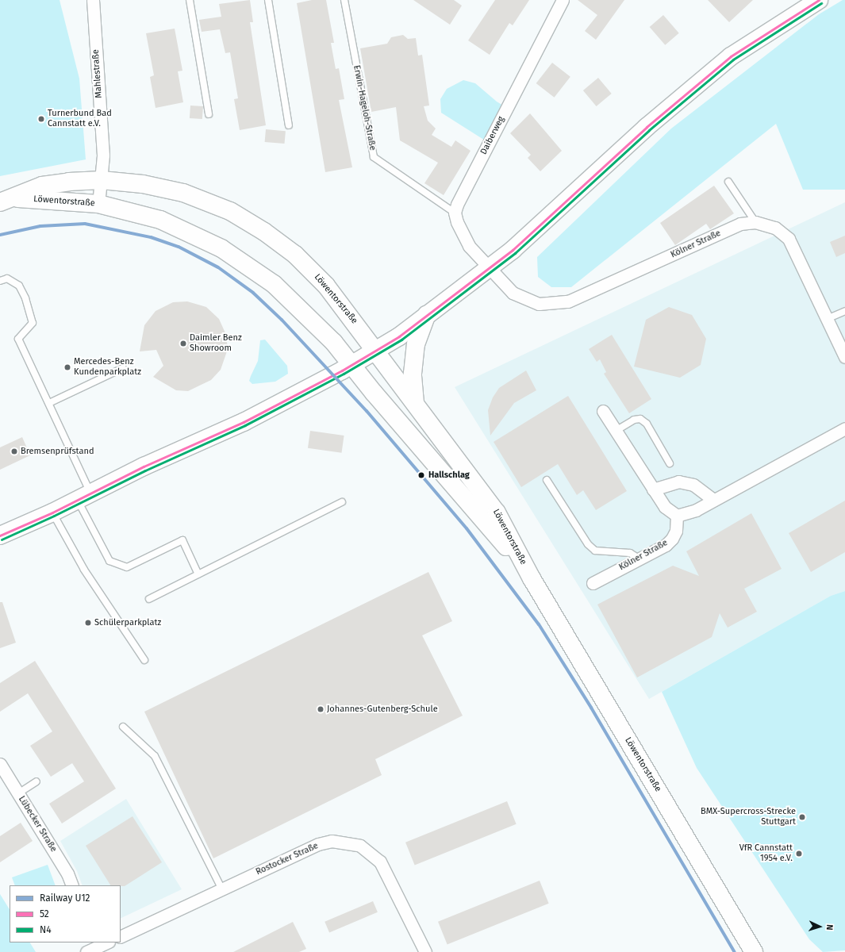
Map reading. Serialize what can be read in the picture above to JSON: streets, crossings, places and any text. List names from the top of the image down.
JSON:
{
  "streets": {
    "main road": ["Löwentorstraße"],
    "street": [
      "Mahlestraße",
      "Daiberweg",
      "Kölner Straße",
      "Lübecker Straße",
      "Rostocker Straße"
    ],
    "lane": ["Erwin-Hageloh-Straße"]
  },
  "crossings": [
    ["Mahlestraße", "Löwentorstraße"],
    ["Erwin-Hageloh-Straße", "Daiberweg"]
  ],
  "places": [
    "Turnerbund Bad Cannstatt e.V.",
    "Daimler Benz Showroom",
    "Mercedes-Benz Kundenparkplatz",
    "Bremsenprüfstand",
    "Hallschlag",
    "Schülerparkplatz",
    "Johannes-Gutenberg-Schule",
    "BMX-Supercross-Strecke Stuttgart",
    "VfR Cannstatt 1954 e.V."
  ],
  "lines": ["transit line 52", "transit line N4", "rail line U12"],
  "legend": ["Railway U12", "52", "N4"],
  "north": "right"
}
